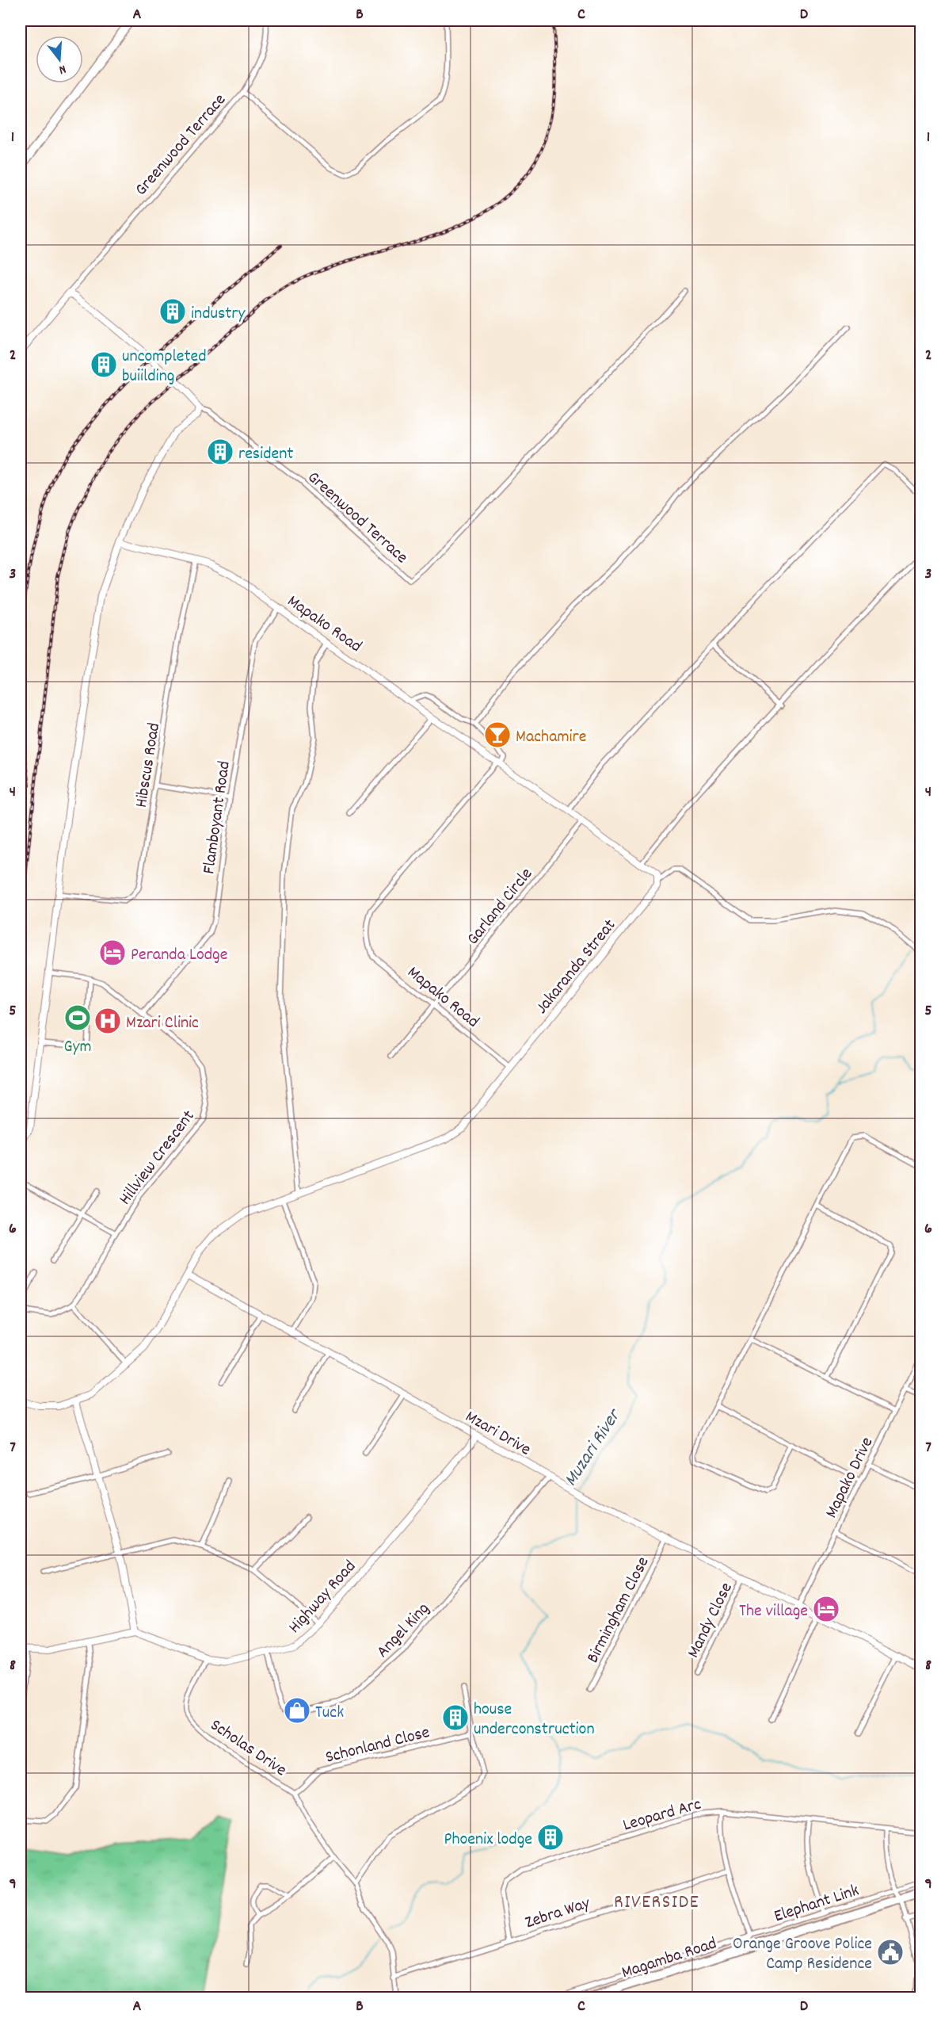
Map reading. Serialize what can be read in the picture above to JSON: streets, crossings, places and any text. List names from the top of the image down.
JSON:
{
  "streets": {
    "highway": ["Magamba Road"],
    "street": [
      "Greenwood Terrace",
      "Mapako Road",
      "Hibscus Road",
      "Flamboyant Road",
      "Garland Circle",
      "Jakaranda Streat",
      "Hillview Crescent",
      "Mzari Drive",
      "Mapako Drive",
      "Highway Road",
      "Birmingham Close",
      "Mandy Close",
      "Angel King",
      "Schonland Close",
      "Scholas Drive",
      "Leopard Arc",
      "Elephant Link",
      "Zebra Way"
    ]
  },
  "crossings": [
    ["Mapako Road", "Hibscus Road"],
    ["Mapako Road", "Flamboyant Road"],
    ["Mapako Road", "Garland Circle"],
    ["Mapako Road", "Jakaranda Streat"],
    ["Flamboyant Road", "Hillview Crescent"],
    ["Jakaranda Streat", "Mzari Drive"],
    ["Mzari Drive", "Mapako Drive"],
    ["Mzari Drive", "Highway Road"],
    ["Mzari Drive", "Birmingham Close"],
    ["Mzari Drive", "Mandy Close"],
    ["Mzari Drive", "Angel King"],
    ["Highway Road", "Angel King"],
    ["Highway Road", "Scholas Drive"],
    ["Schonland Close", "Scholas Drive"],
    ["Leopard Arc", "Zebra Way"]
  ],
  "districts": ["RIVERSIDE"],
  "water": ["Muzari River"],
  "places": {
    "building": [
      "industry",
      "uncompleted buiilding",
      "resident",
      "house underconstruction",
      "Phoenix lodge"
    ],
    "bar": ["Machamire"],
    "hotel": ["Peranda Lodge", "The village"],
    "sports": ["Gym"],
    "hospital": ["Mzari Clinic"],
    "shop": ["Tuck"],
    "public building": ["Orange Groove Police Camp Residence"]
  },
  "north": "bottom",
  "grid": {
    "columns": [
      "A",
      "B",
      "C",
      "D"
    ],
    "rows": [
      "1",
      "2",
      "3",
      "4",
      "5",
      "6",
      "7",
      "8",
      "9"
    ]
  }
}
